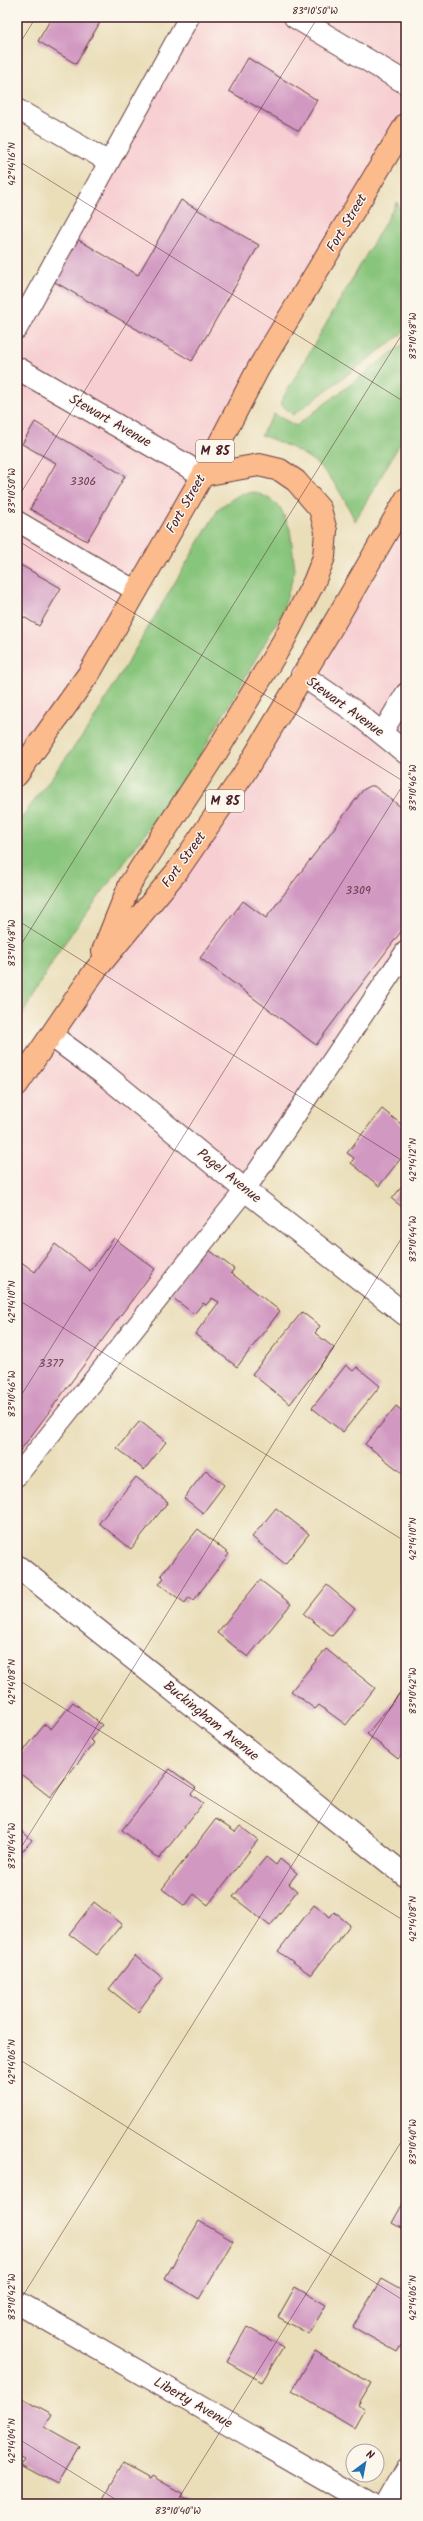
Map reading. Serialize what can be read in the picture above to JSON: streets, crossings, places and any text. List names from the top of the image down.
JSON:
{
  "streets": {
    "main road": ["Fort Street", "M 85"],
    "street": [
      "Stewart Avenue",
      "Pagel Avenue",
      "Buckingham Avenue",
      "Liberty Avenue"
    ]
  },
  "crossings": [
    ["Fort Street", "Stewart Avenue"],
    ["Fort Street", "Pagel Avenue"]
  ],
  "house_numbers": ["3306", "3309", "3377"],
  "north": "top right",
  "coordinates": [
    "83°10'50\"W",
    "42°14'16\"N",
    "83°10'48\"W",
    "83°10'46\"W",
    "42°14'12\"N",
    "83°10'44\"W",
    "42°14'10\"N",
    "42°14'08\"N",
    "83°10'42\"W",
    "42°14'06\"N",
    "83°10'40\"W",
    "42°14'04\"N"
  ]
}
